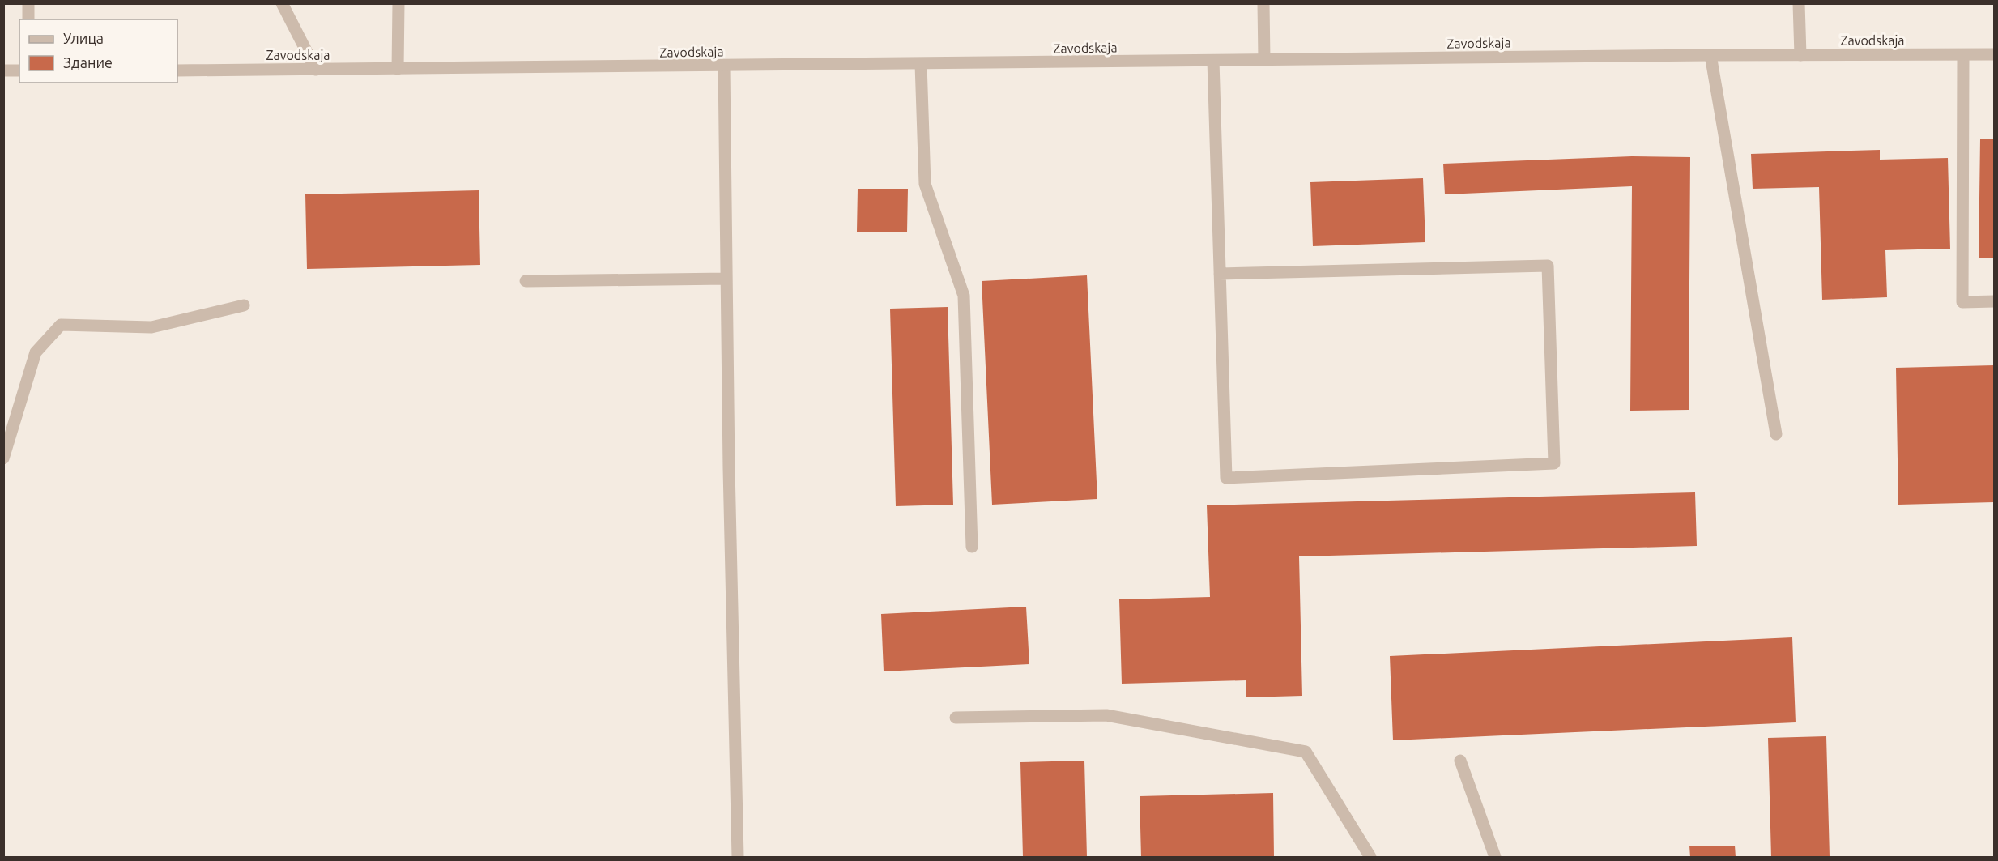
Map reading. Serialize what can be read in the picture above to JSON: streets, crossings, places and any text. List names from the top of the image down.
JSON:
{
  "streets": {
    "street": ["Zavodskaja"]
  },
  "legend": ["Улица", "Здание"]
}
